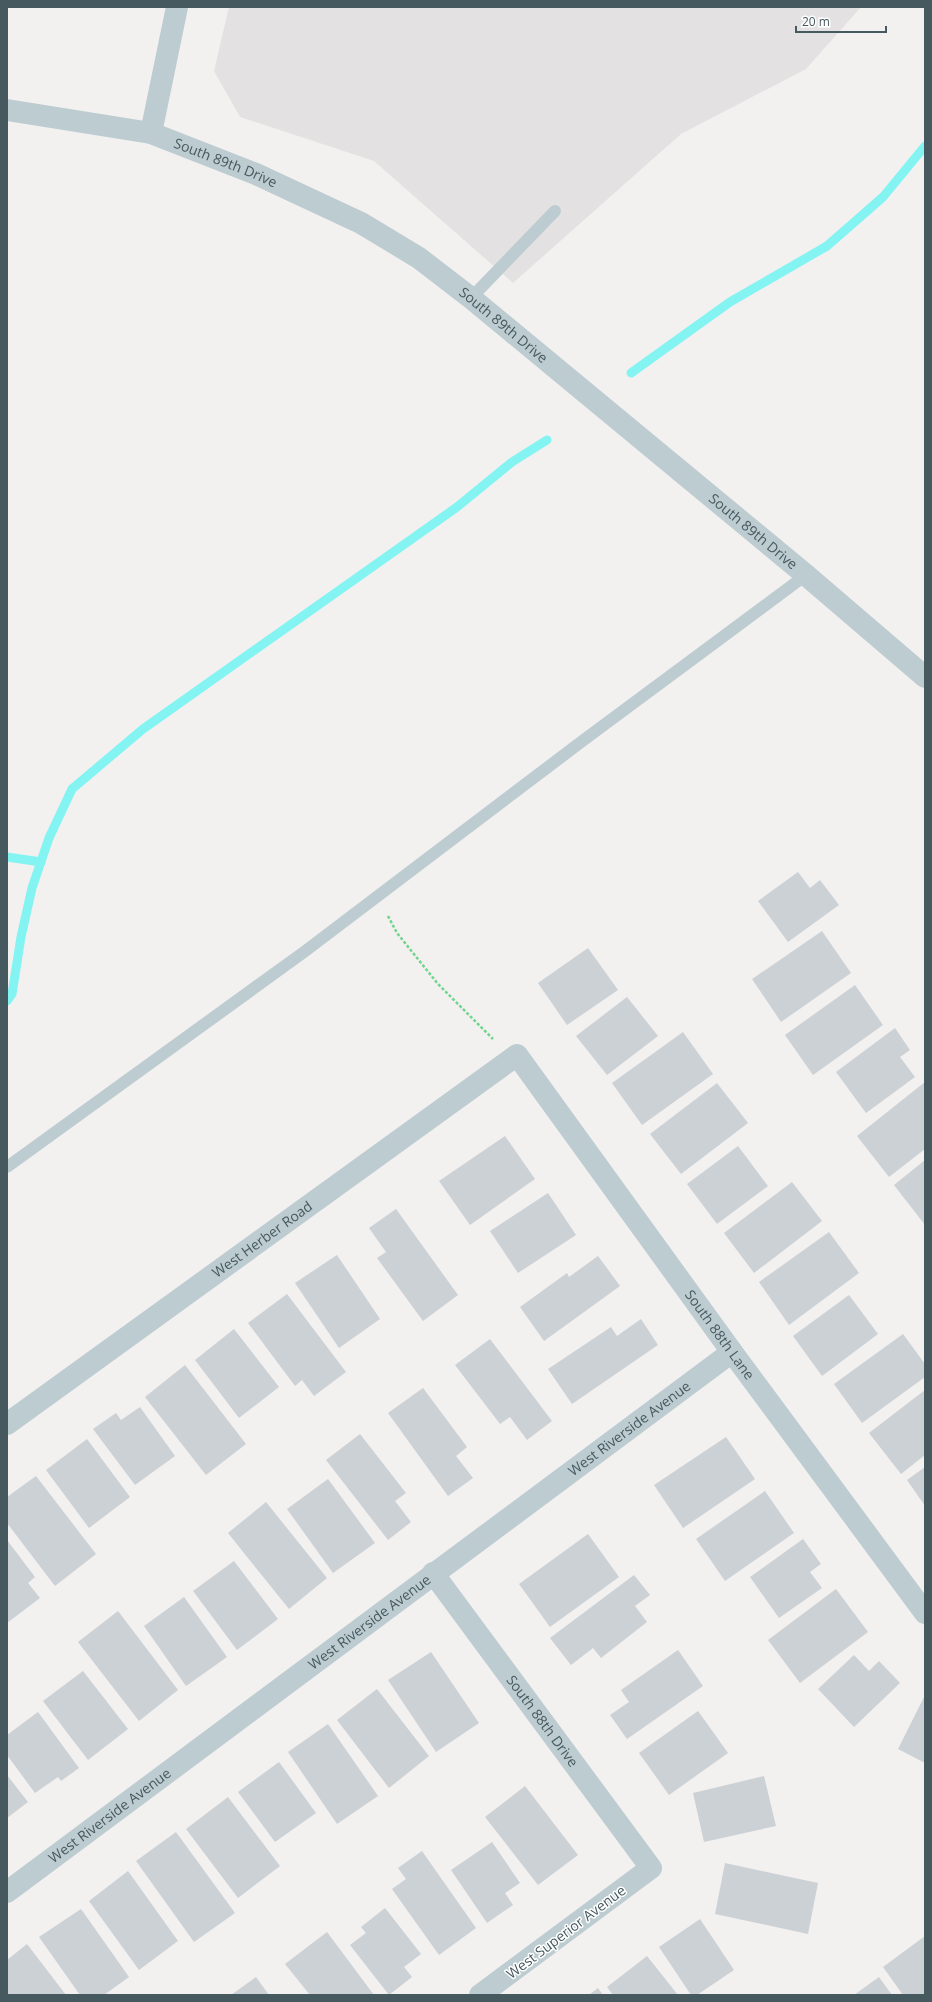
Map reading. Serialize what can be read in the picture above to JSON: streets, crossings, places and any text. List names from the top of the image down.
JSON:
{
  "streets": {
    "street": [
      "South 89th Drive",
      "West Herber Road",
      "South 88th Lane",
      "West Riverside Avenue",
      "South 88th Drive",
      "West Superior Avenue"
    ]
  },
  "crossings": [
    ["West Herber Road", "South 88th Lane"],
    ["South 88th Lane", "West Riverside Avenue"],
    ["West Riverside Avenue", "South 88th Drive"],
    ["South 88th Drive", "West Superior Avenue"]
  ],
  "scale_bar": "20 m"
}
